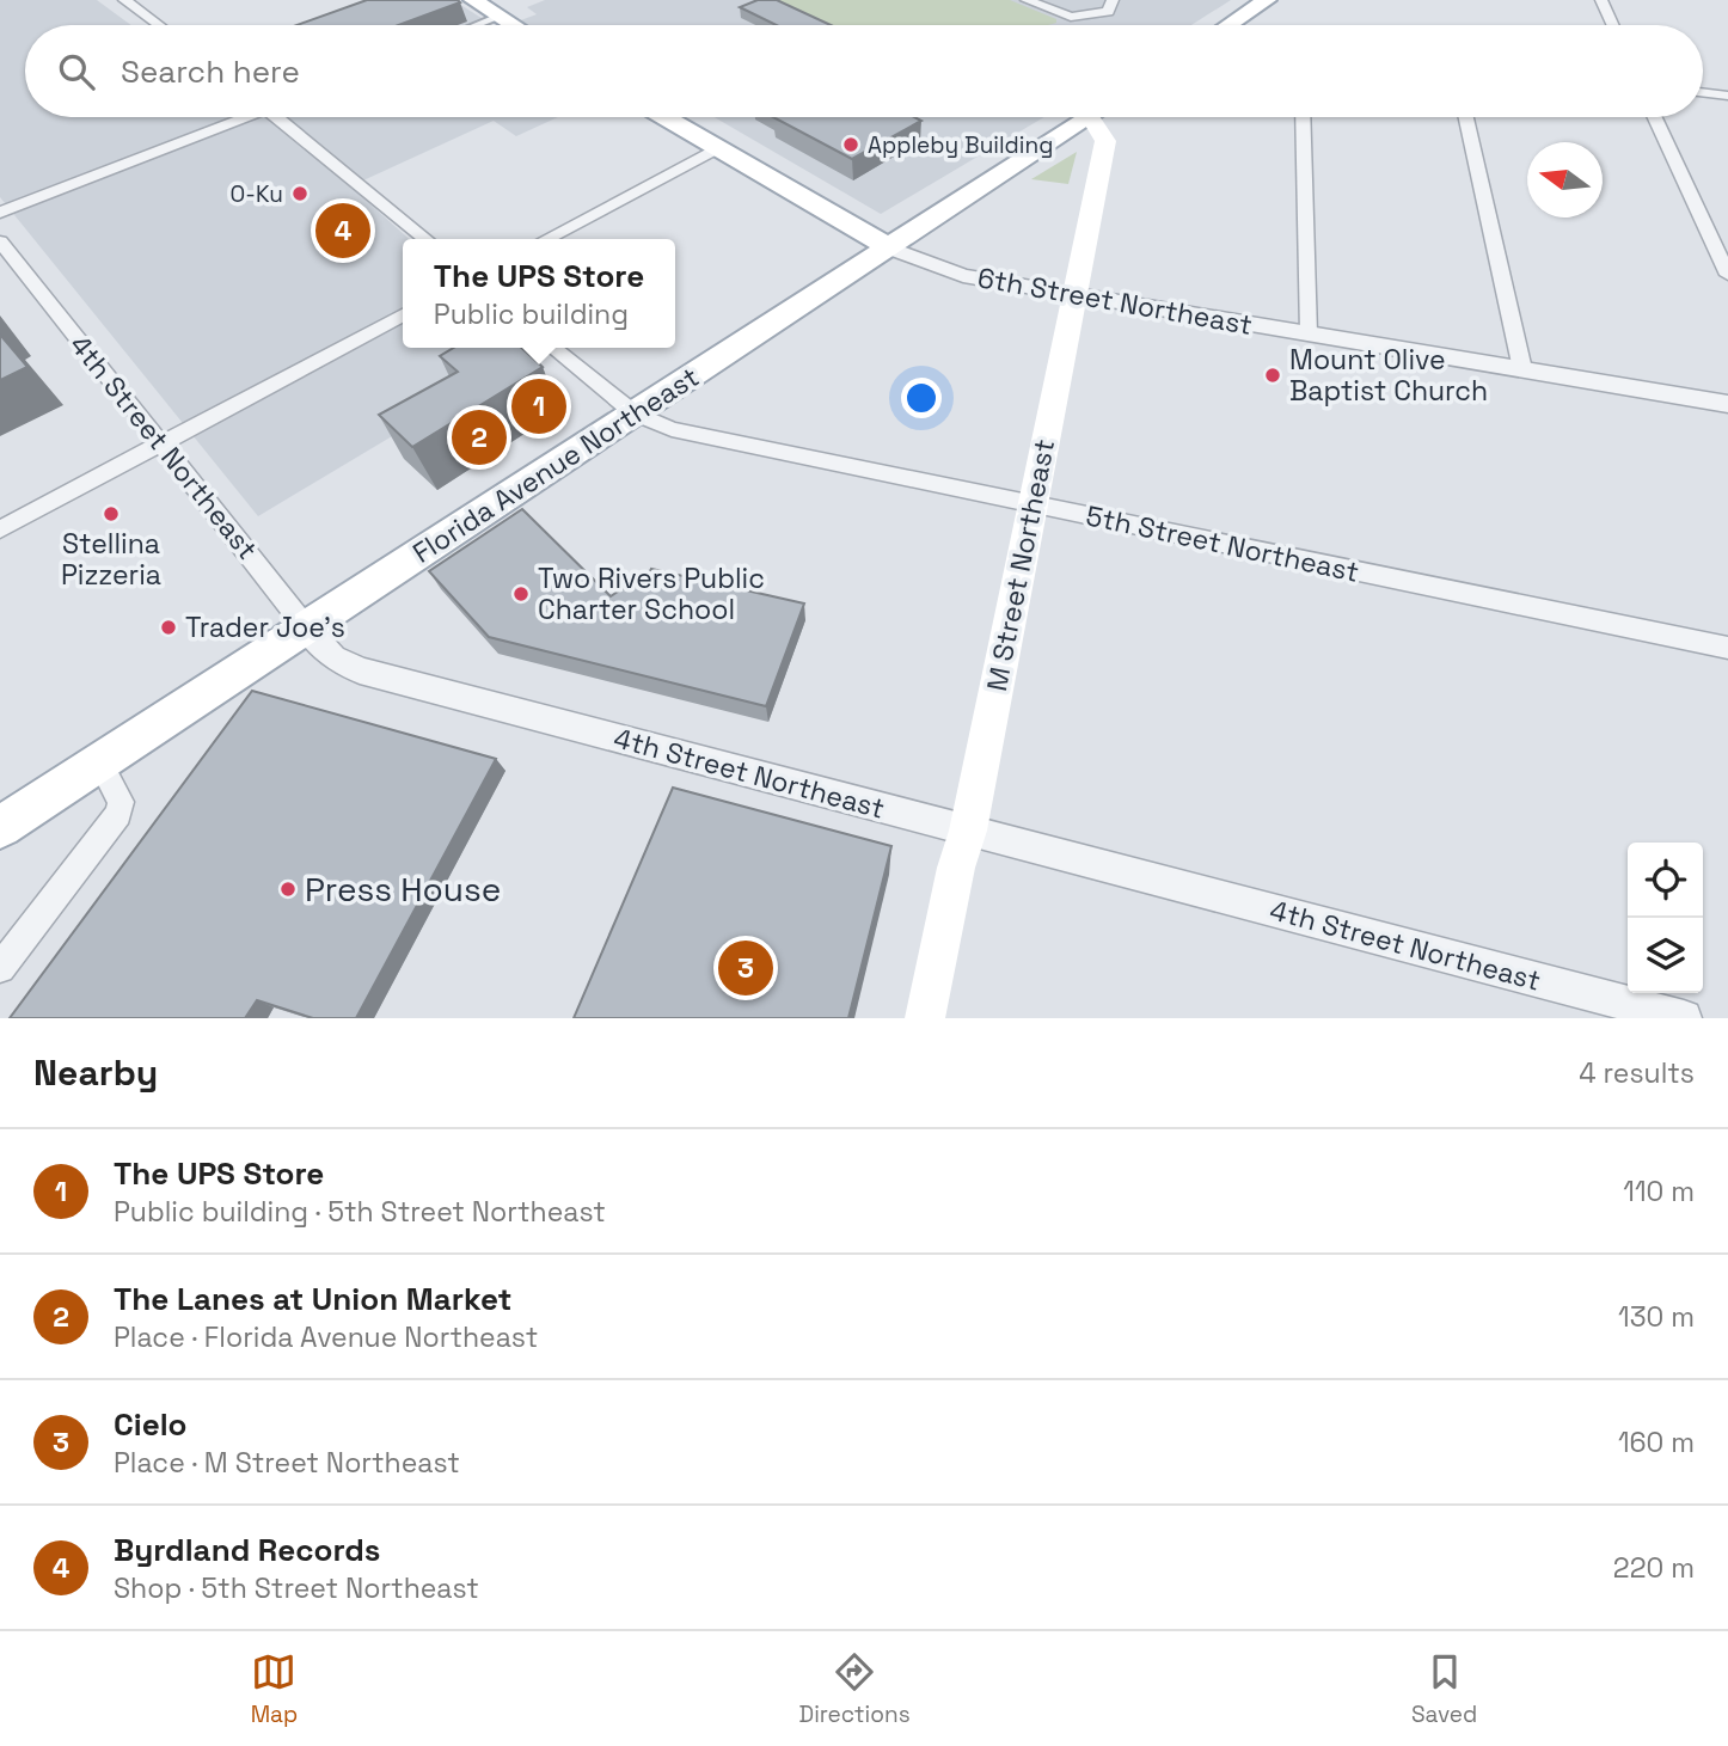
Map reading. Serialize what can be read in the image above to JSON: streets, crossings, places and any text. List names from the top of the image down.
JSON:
{
  "streets": {
    "main road": ["6th Street Northeast", "Florida Avenue Northeast", "M Street Northeast"],
    "street": ["4th Street Northeast", "5th Street Northeast"]
  },
  "crossings": [
    ["6th Street Northeast", "Florida Avenue Northeast"],
    ["6th Street Northeast", "M Street Northeast"],
    ["4th Street Northeast", "Florida Avenue Northeast"],
    ["4th Street Northeast", "M Street Northeast"],
    ["Florida Avenue Northeast", "5th Street Northeast"],
    ["Florida Avenue Northeast", "M Street Northeast"],
    ["5th Street Northeast", "M Street Northeast"]
  ],
  "places": [
    "Appleby Building",
    "O-Ku",
    "Mount Olive Baptist Church",
    "Stellina Pizzeria",
    "Two Rivers Public Charter School",
    "Trader Joe's",
    "Press House"
  ],
  "north": "left",
  "page": {
    "search": "Search here",
    "pins": [
      "4",
      "1",
      "2",
      "3"
    ],
    "popup": ["The UPS Store", "Public building"],
    "heading": ["Nearby", "4 results"],
    "list": [
      {
        "mark": "1",
        "name": "The UPS Store",
        "note": "Public building · 5th Street Northeast",
        "value": "110 m"
      },
      {
        "mark": "2",
        "name": "The Lanes at Union Market",
        "note": "Place · Florida Avenue Northeast",
        "value": "130 m"
      },
      {
        "mark": "3",
        "name": "Cielo",
        "note": "Place · M Street Northeast",
        "value": "160 m"
      },
      {
        "mark": "4",
        "name": "Byrdland Records",
        "note": "Shop · 5th Street Northeast",
        "value": "220 m"
      }
    ],
    "nav": ["Map", "Directions", "Saved"]
  }
}
